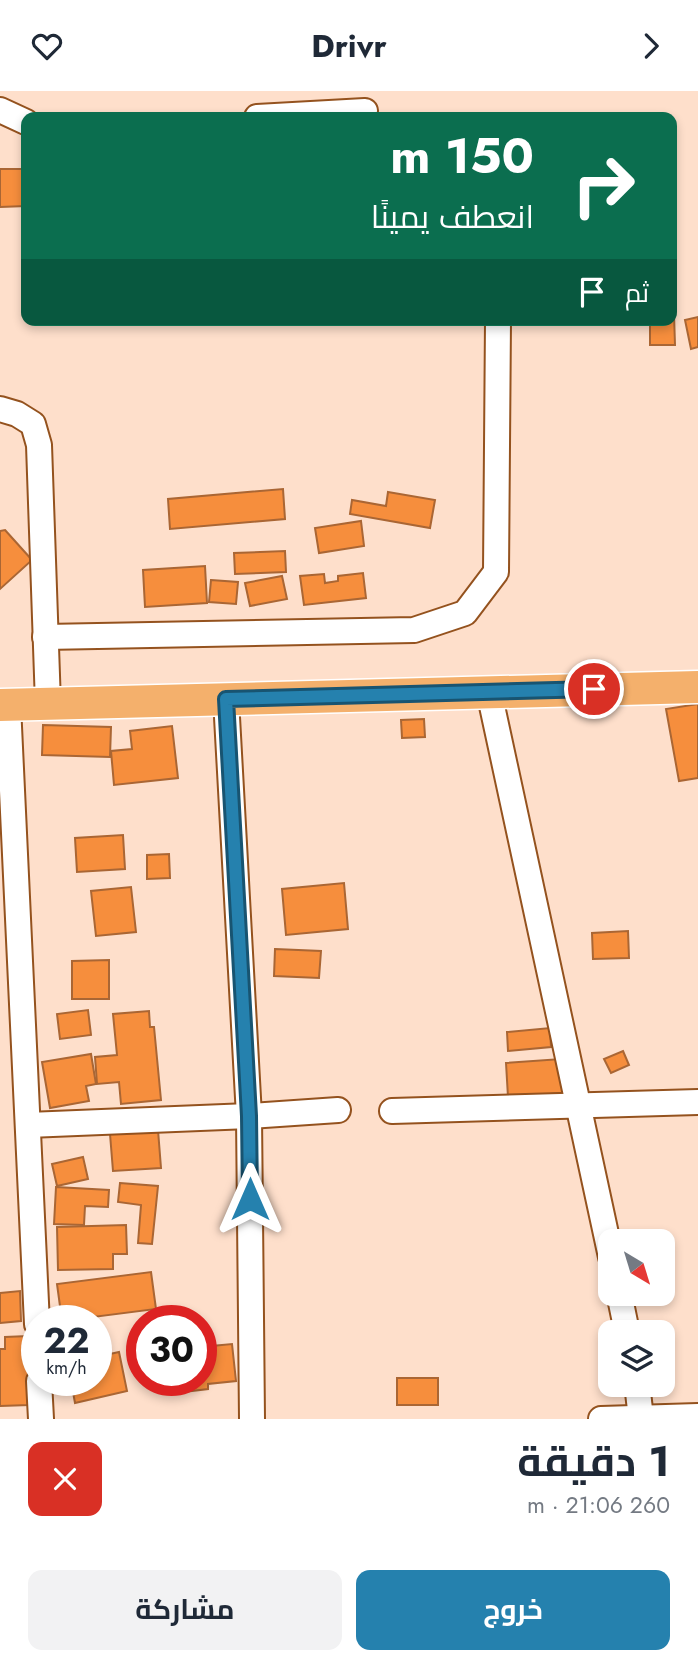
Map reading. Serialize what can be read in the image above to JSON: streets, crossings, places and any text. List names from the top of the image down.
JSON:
{
  "north": "bottom right",
  "page": {
    "header": "Drivr",
    "turn": ["150 m", "انعطف يمينًا"],
    "then": "ثم",
    "speed": "22 km/h",
    "limit": "30",
    "heading": ["1 دقيقة", "260 m · 21:06"],
    "buttons": ["خروج", "مشاركة"]
  }
}
